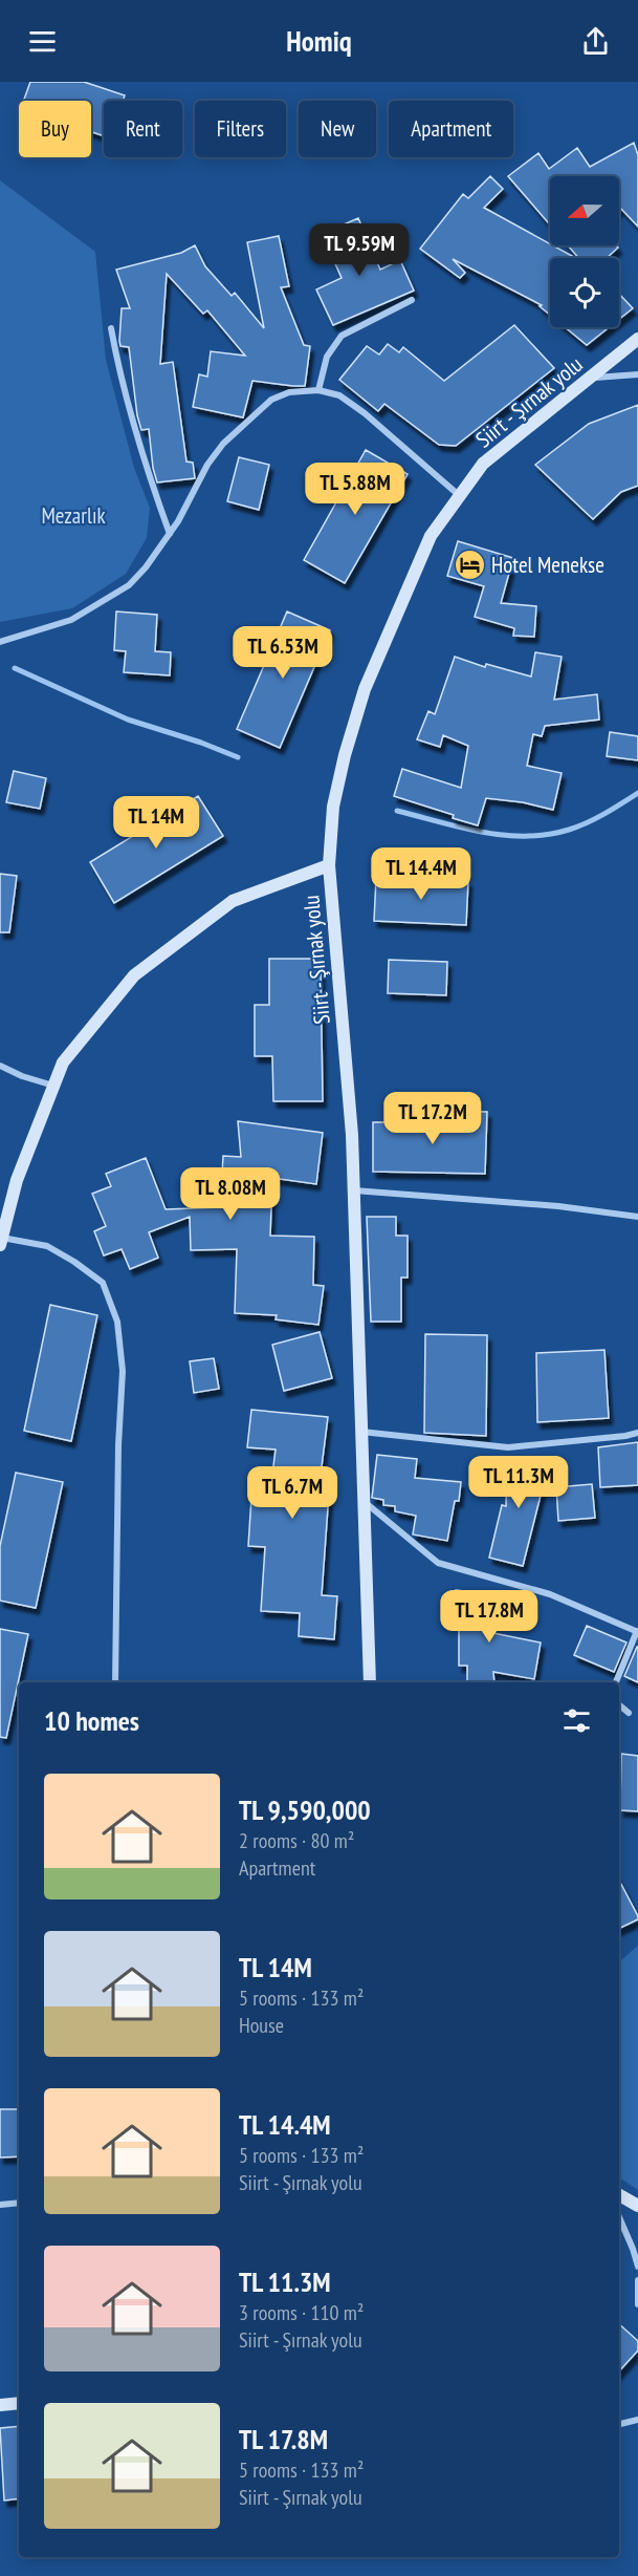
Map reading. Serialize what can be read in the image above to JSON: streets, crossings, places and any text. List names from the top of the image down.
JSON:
{
  "streets": {
    "street": ["Siirt - Şırnak yolu"]
  },
  "parks": ["Mezarlık"],
  "places": {
    "hotel": ["Hotel Menekse"]
  },
  "north": "left",
  "page": {
    "header": "Homiq",
    "chip": [
      "Buy",
      "Rent",
      "Filters",
      "New",
      "Apartment"
    ],
    "price": [
      "TL 9.59M",
      "TL 5.88M",
      "TL 6.53M",
      "TL 14M",
      "TL 14.4M",
      "TL 17.2M",
      "TL 8.08M",
      "TL 11.3M",
      "TL 6.7M",
      "TL 17.8M"
    ],
    "heading": "10 homes",
    "list": [
      {
        "name": "TL 9,590,000",
        "note": "2 rooms · 80 m² · Apartment"
      },
      {
        "name": "TL 14M",
        "note": "5 rooms · 133 m² · House"
      },
      {
        "name": "TL 14.4M",
        "note": "5 rooms · 133 m² · Siirt - Şırnak yolu"
      },
      {
        "name": "TL 11.3M",
        "note": "3 rooms · 110 m² · Siirt - Şırnak yolu"
      },
      {
        "name": "TL 17.8M",
        "note": "5 rooms · 133 m² · Siirt - Şırnak yolu"
      }
    ]
  }
}
